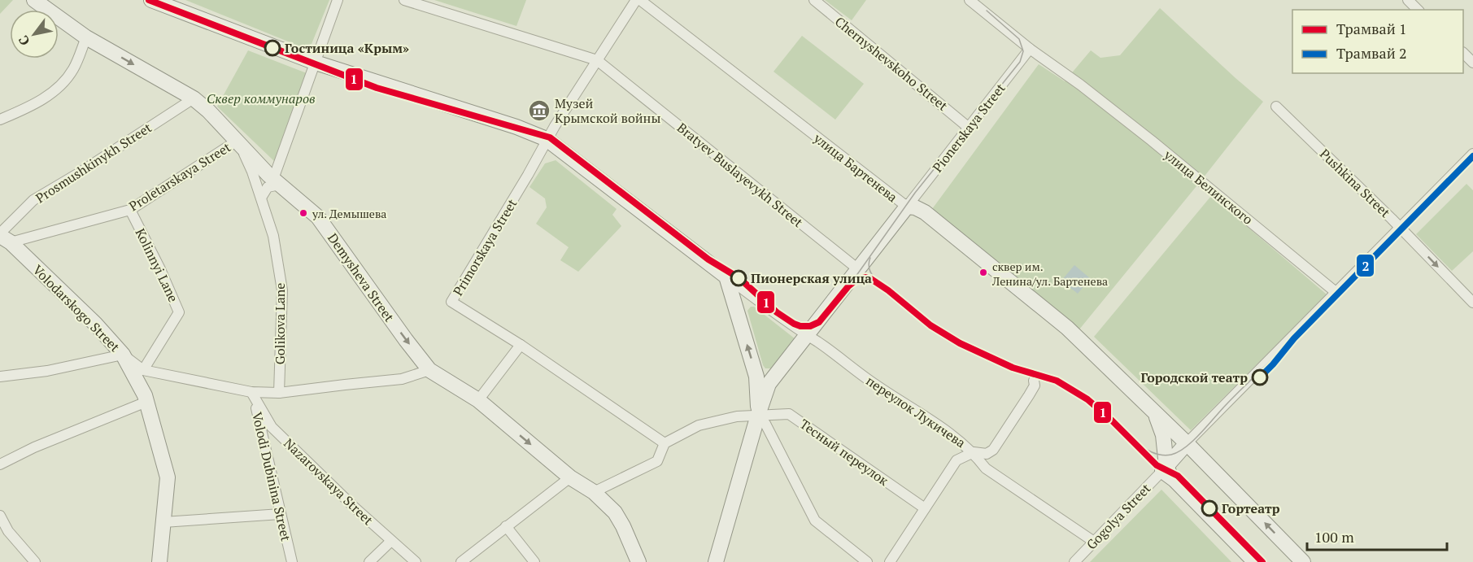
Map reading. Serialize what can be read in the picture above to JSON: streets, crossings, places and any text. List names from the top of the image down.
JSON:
{
  "streets": {
    "street": [
      "Chernyshevskoho Street",
      "Pionerskaya Street",
      "Prosmushkinykh Street",
      "улица Бартенева",
      "Bratyev Buslayevykh Street",
      "Proletarskaya Street",
      "Pushkina Street",
      "улица Белинского",
      "Primorskaya Street",
      "Kolinnyi Lane",
      "Demysheva Street",
      "Volodarskogo Street",
      "Golikova Lane",
      "переулок Лукичева",
      "Тесный переулок",
      "Volodi Dubinina Street",
      "Nazarovskaya Street",
      "Gogolya Street"
    ]
  },
  "crossings": [
    ["Chernyshevskoho Street", "Pionerskaya Street"],
    ["Pionerskaya Street", "улица Бартенева"],
    ["Pionerskaya Street", "улица Белинского"],
    ["Prosmushkinykh Street", "Proletarskaya Street"],
    ["Prosmushkinykh Street", "Demysheva Street"],
    ["Prosmushkinykh Street", "Volodarskogo Street"],
    ["Bratyev Buslayevykh Street", "Primorskaya Street"],
    ["Proletarskaya Street", "Kolinnyi Lane"],
    ["Proletarskaya Street", "Demysheva Street"],
    ["Proletarskaya Street", "Volodarskogo Street"],
    ["Proletarskaya Street", "Golikova Lane"],
    ["Primorskaya Street", "Тесный переулок"],
    ["Demysheva Street", "Golikova Lane"],
    ["переулок Лукичева", "Gogolya Street"],
    ["Volodi Dubinina Street", "Nazarovskaya Street"]
  ],
  "one_way": ["Pushkina Street", "Demysheva Street"],
  "parks": ["Сквер коммунаров"],
  "places": {
    "other": [
      "Гостиница «Крым»",
      "ул. Демышева",
      "сквер им. Ленина/ул. Бартенева",
      "Пионерская улица",
      "Городской театр",
      "Гортеатр"
    ],
    "museum": ["Музей Крымской войны"]
  },
  "lines": ["tram line 1", "tram line 2"],
  "legend": ["Трамвай 1", "Трамвай 2"],
  "scale_bar": "100 m",
  "north": "bottom left"
}
